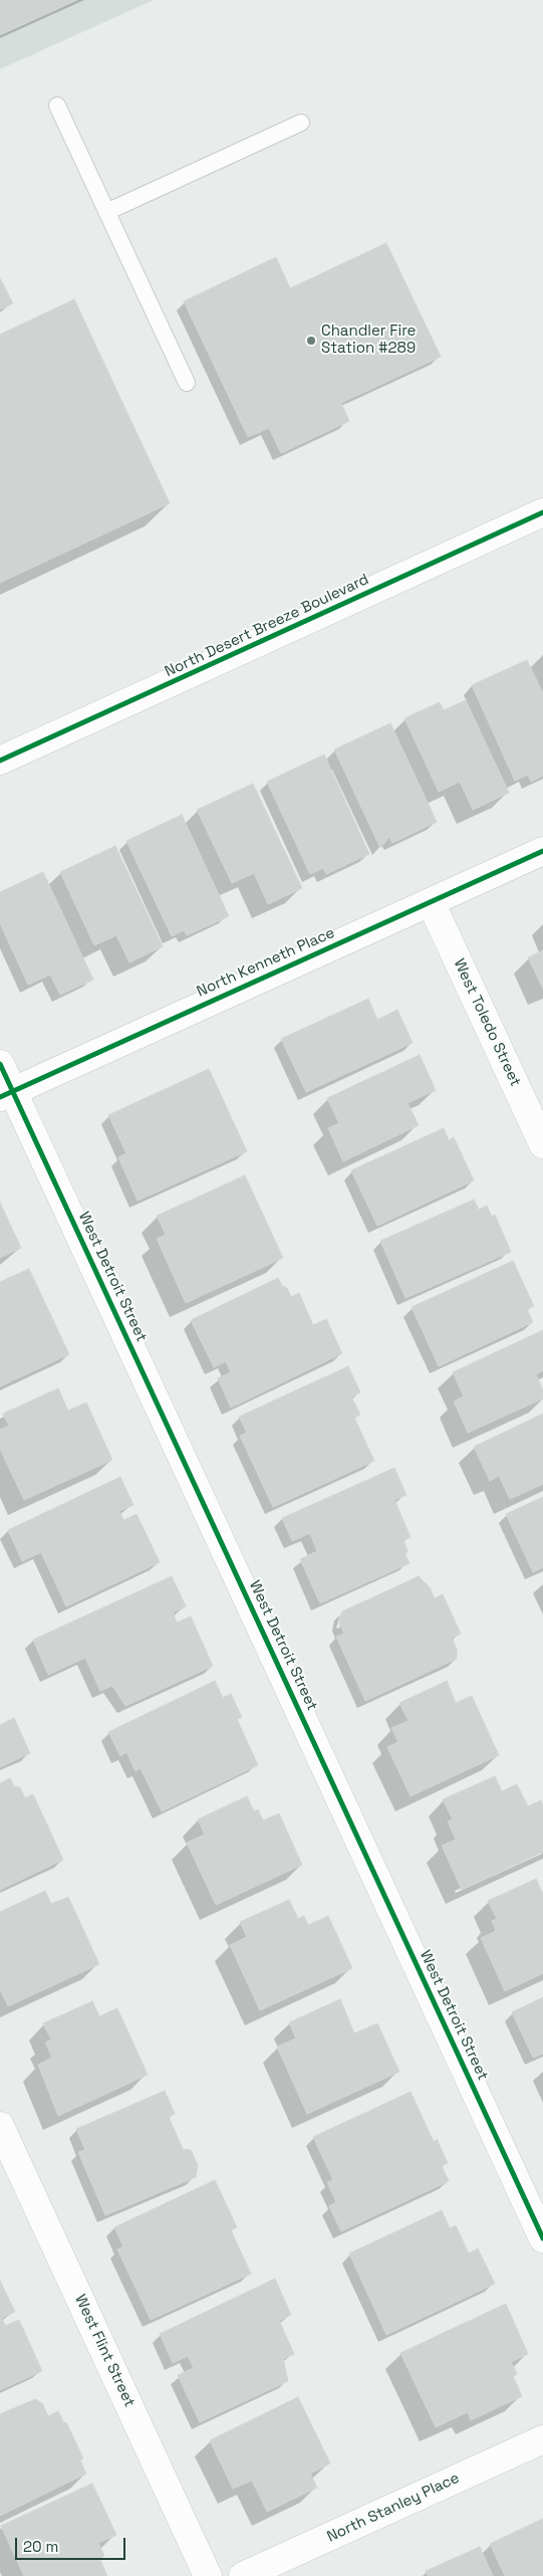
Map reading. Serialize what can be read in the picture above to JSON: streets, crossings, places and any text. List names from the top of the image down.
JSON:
{
  "streets": {
    "street": [
      "North Desert Breeze Boulevard",
      "North Kenneth Place",
      "West Toledo Street",
      "West Detroit Street",
      "West Flint Street",
      "North Stanley Place"
    ]
  },
  "crossings": [
    ["North Kenneth Place", "West Toledo Street"],
    ["North Kenneth Place", "West Detroit Street"]
  ],
  "places": ["Chandler Fire Station #289"],
  "scale_bar": "20 m"
}
